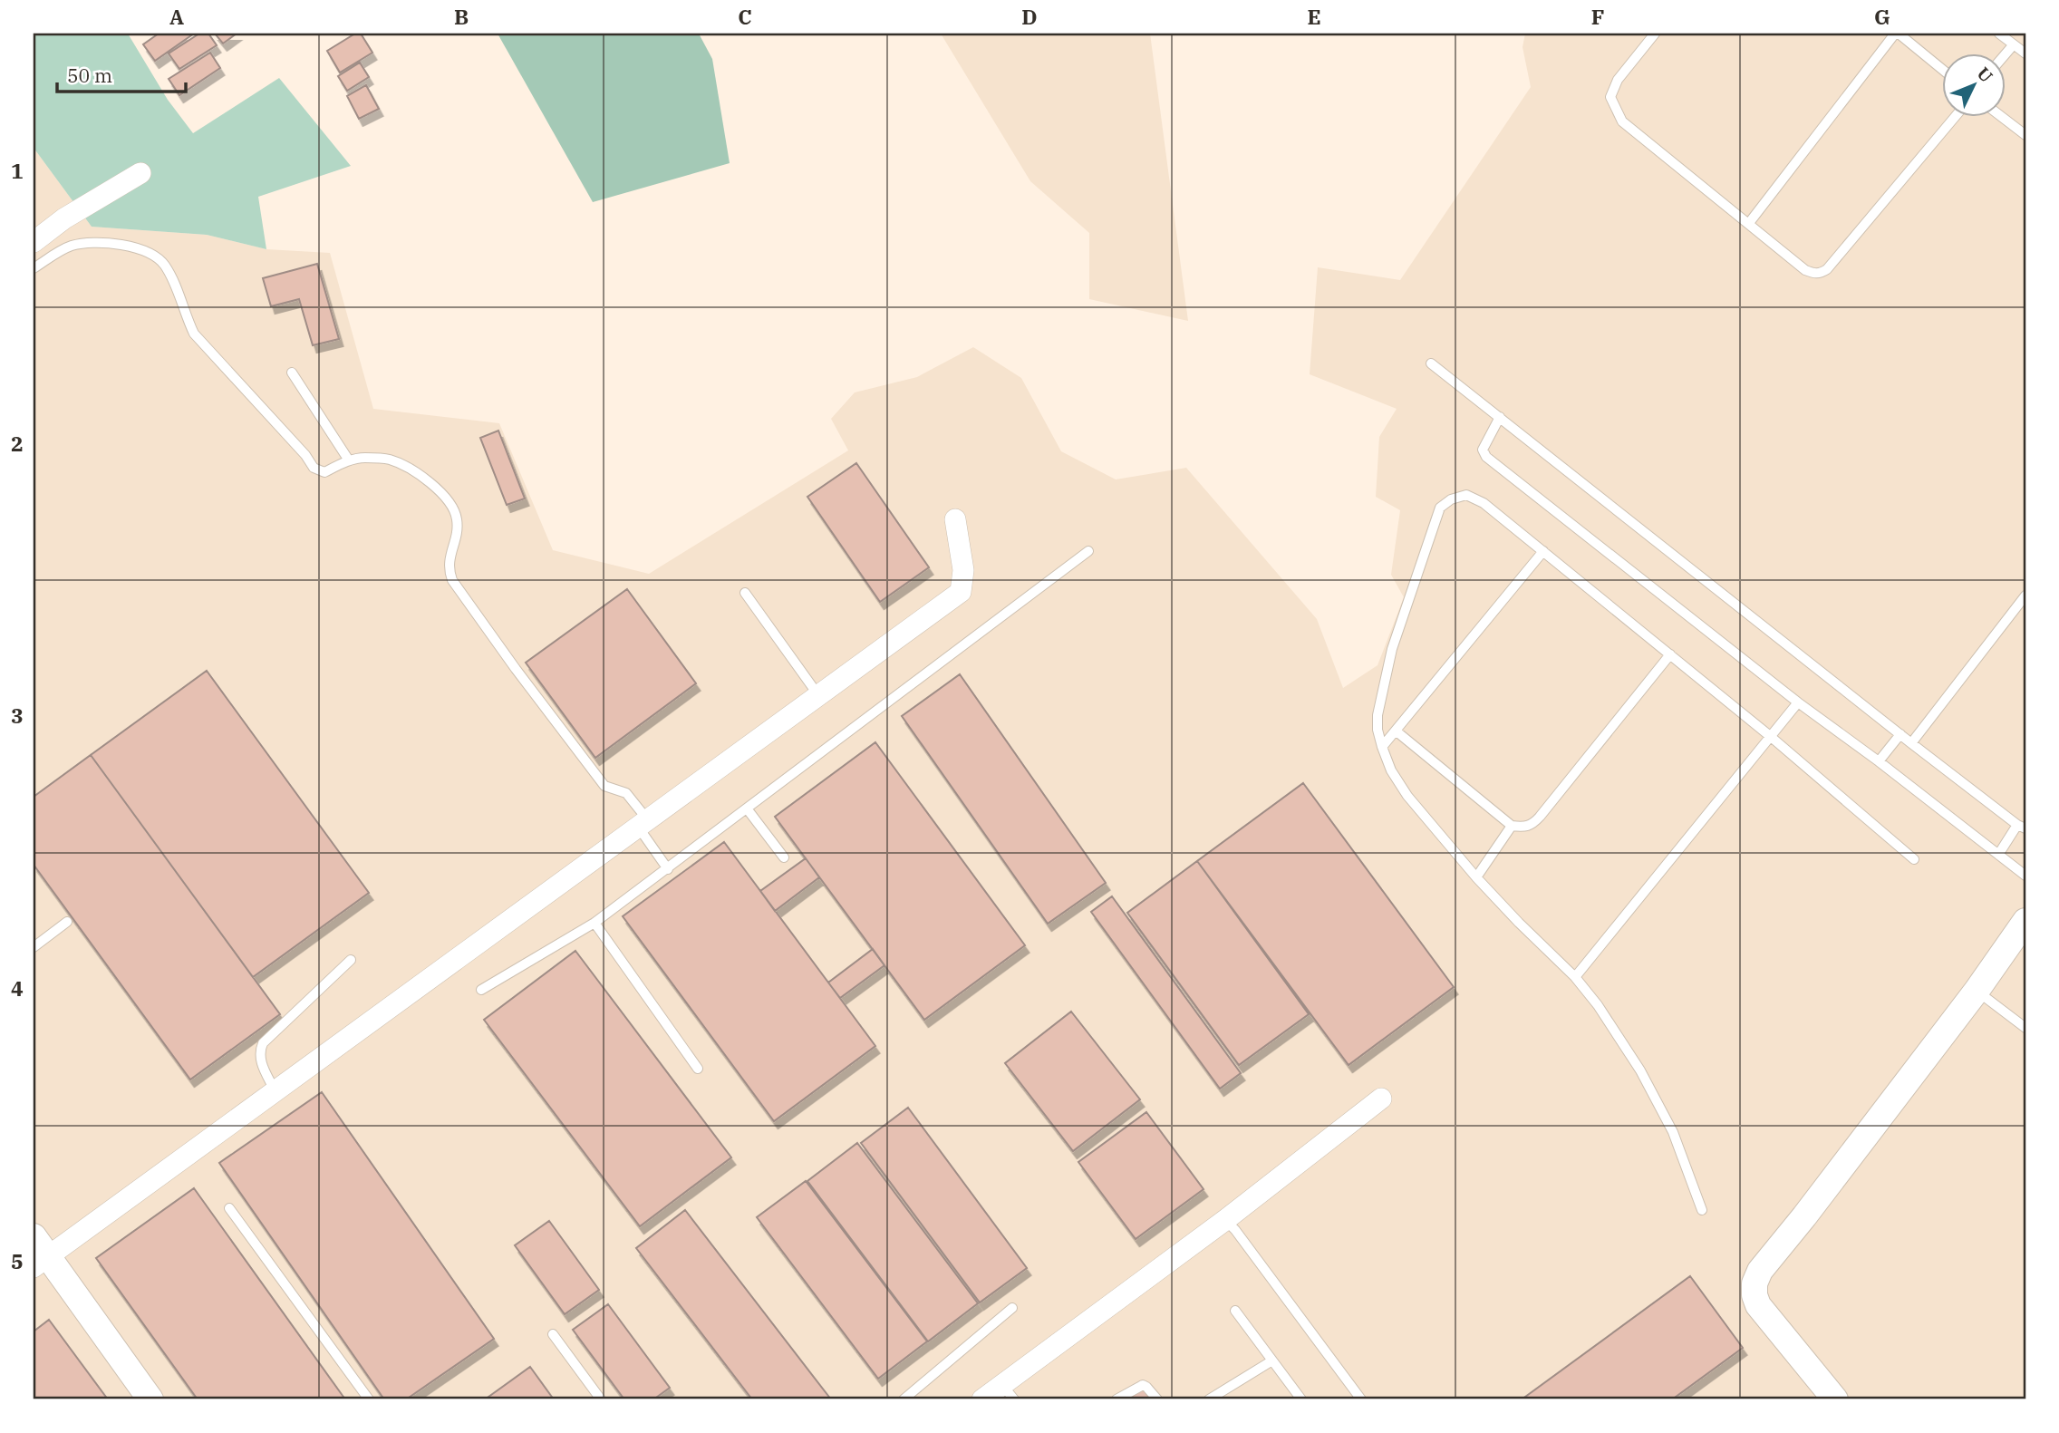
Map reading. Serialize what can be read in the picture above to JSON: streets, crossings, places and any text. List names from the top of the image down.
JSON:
{
  "scale_bar": "50 m",
  "north": "top right",
  "grid": {
    "columns": [
      "A",
      "B",
      "C",
      "D",
      "E",
      "F",
      "G"
    ],
    "rows": [
      "1",
      "2",
      "3",
      "4",
      "5"
    ]
  }
}
